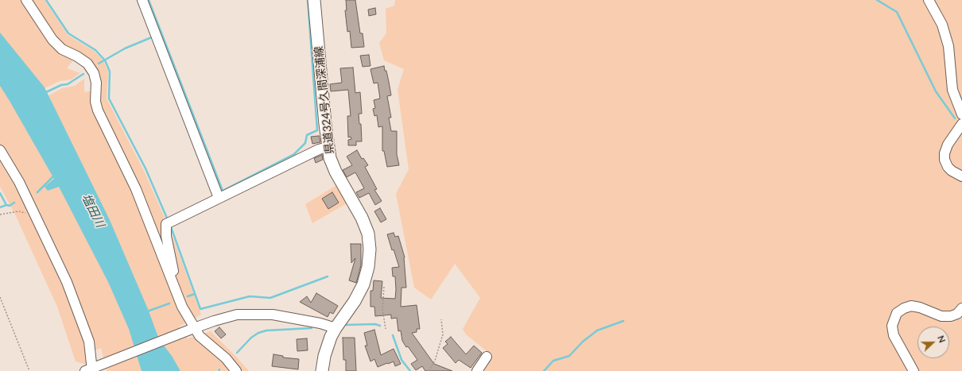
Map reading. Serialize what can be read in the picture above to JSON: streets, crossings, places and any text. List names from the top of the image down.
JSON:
{
  "streets": {
    "main road": ["県道324号久間深浦線"]
  },
  "water": ["塩田川"],
  "north": "right"
}
